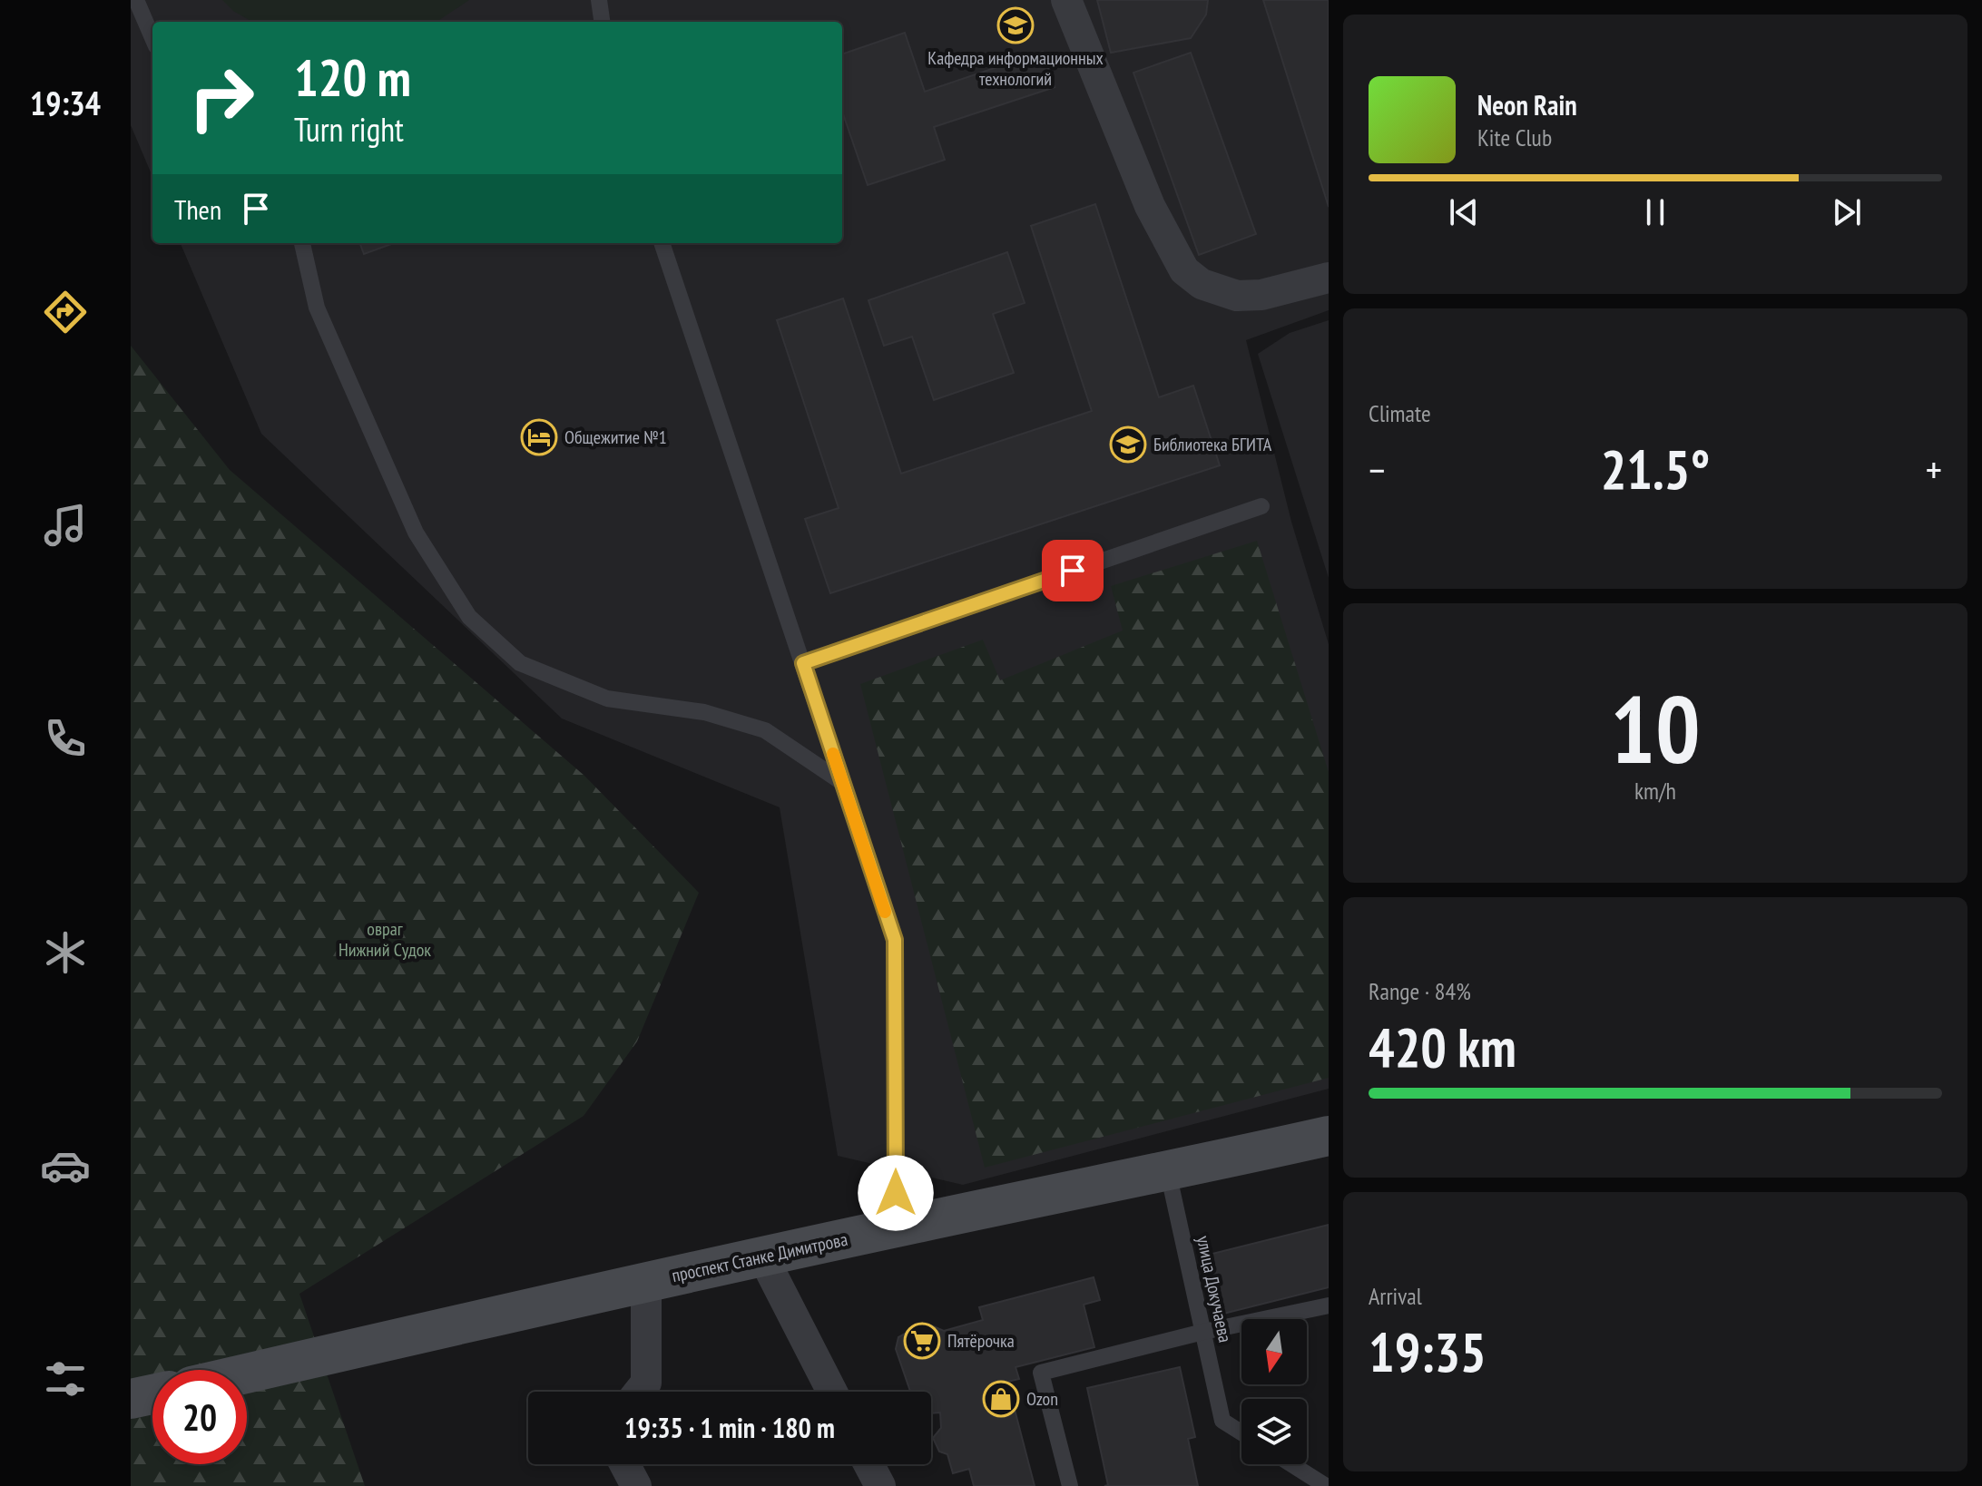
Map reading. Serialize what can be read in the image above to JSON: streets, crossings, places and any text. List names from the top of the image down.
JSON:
{
  "streets": {
    "main road": ["проспект Станке Димитрова"],
    "lane": ["улица Докучаева"]
  },
  "crossings": [
    ["проспект Станке Димитрова", "улица Докучаева"]
  ],
  "parks": ["овраг Нижний Судок"],
  "places": {
    "school or university": ["Кафедра информационных технологий", "Библиотека БГИТА"],
    "hotel": ["Общежитие №1"],
    "supermarket": ["Пятёрочка"],
    "shop": ["Ozon"]
  },
  "north": "bottom",
  "page": {
    "tabs": "19:34",
    "turn": ["120 m", "Turn right"],
    "song": ["Neon Rain", "Kite Club"],
    "then": "Then",
    "tile": [
      "Climate",
      ["10", "km/h"],
      ["Range · 84%", "420 km"],
      ["Arrival", "19:35"]
    ],
    "heat": ["−", "21.5°", "+"],
    "limit": "20",
    "trip": "19:35 · 1 min · 180 m"
  }
}
